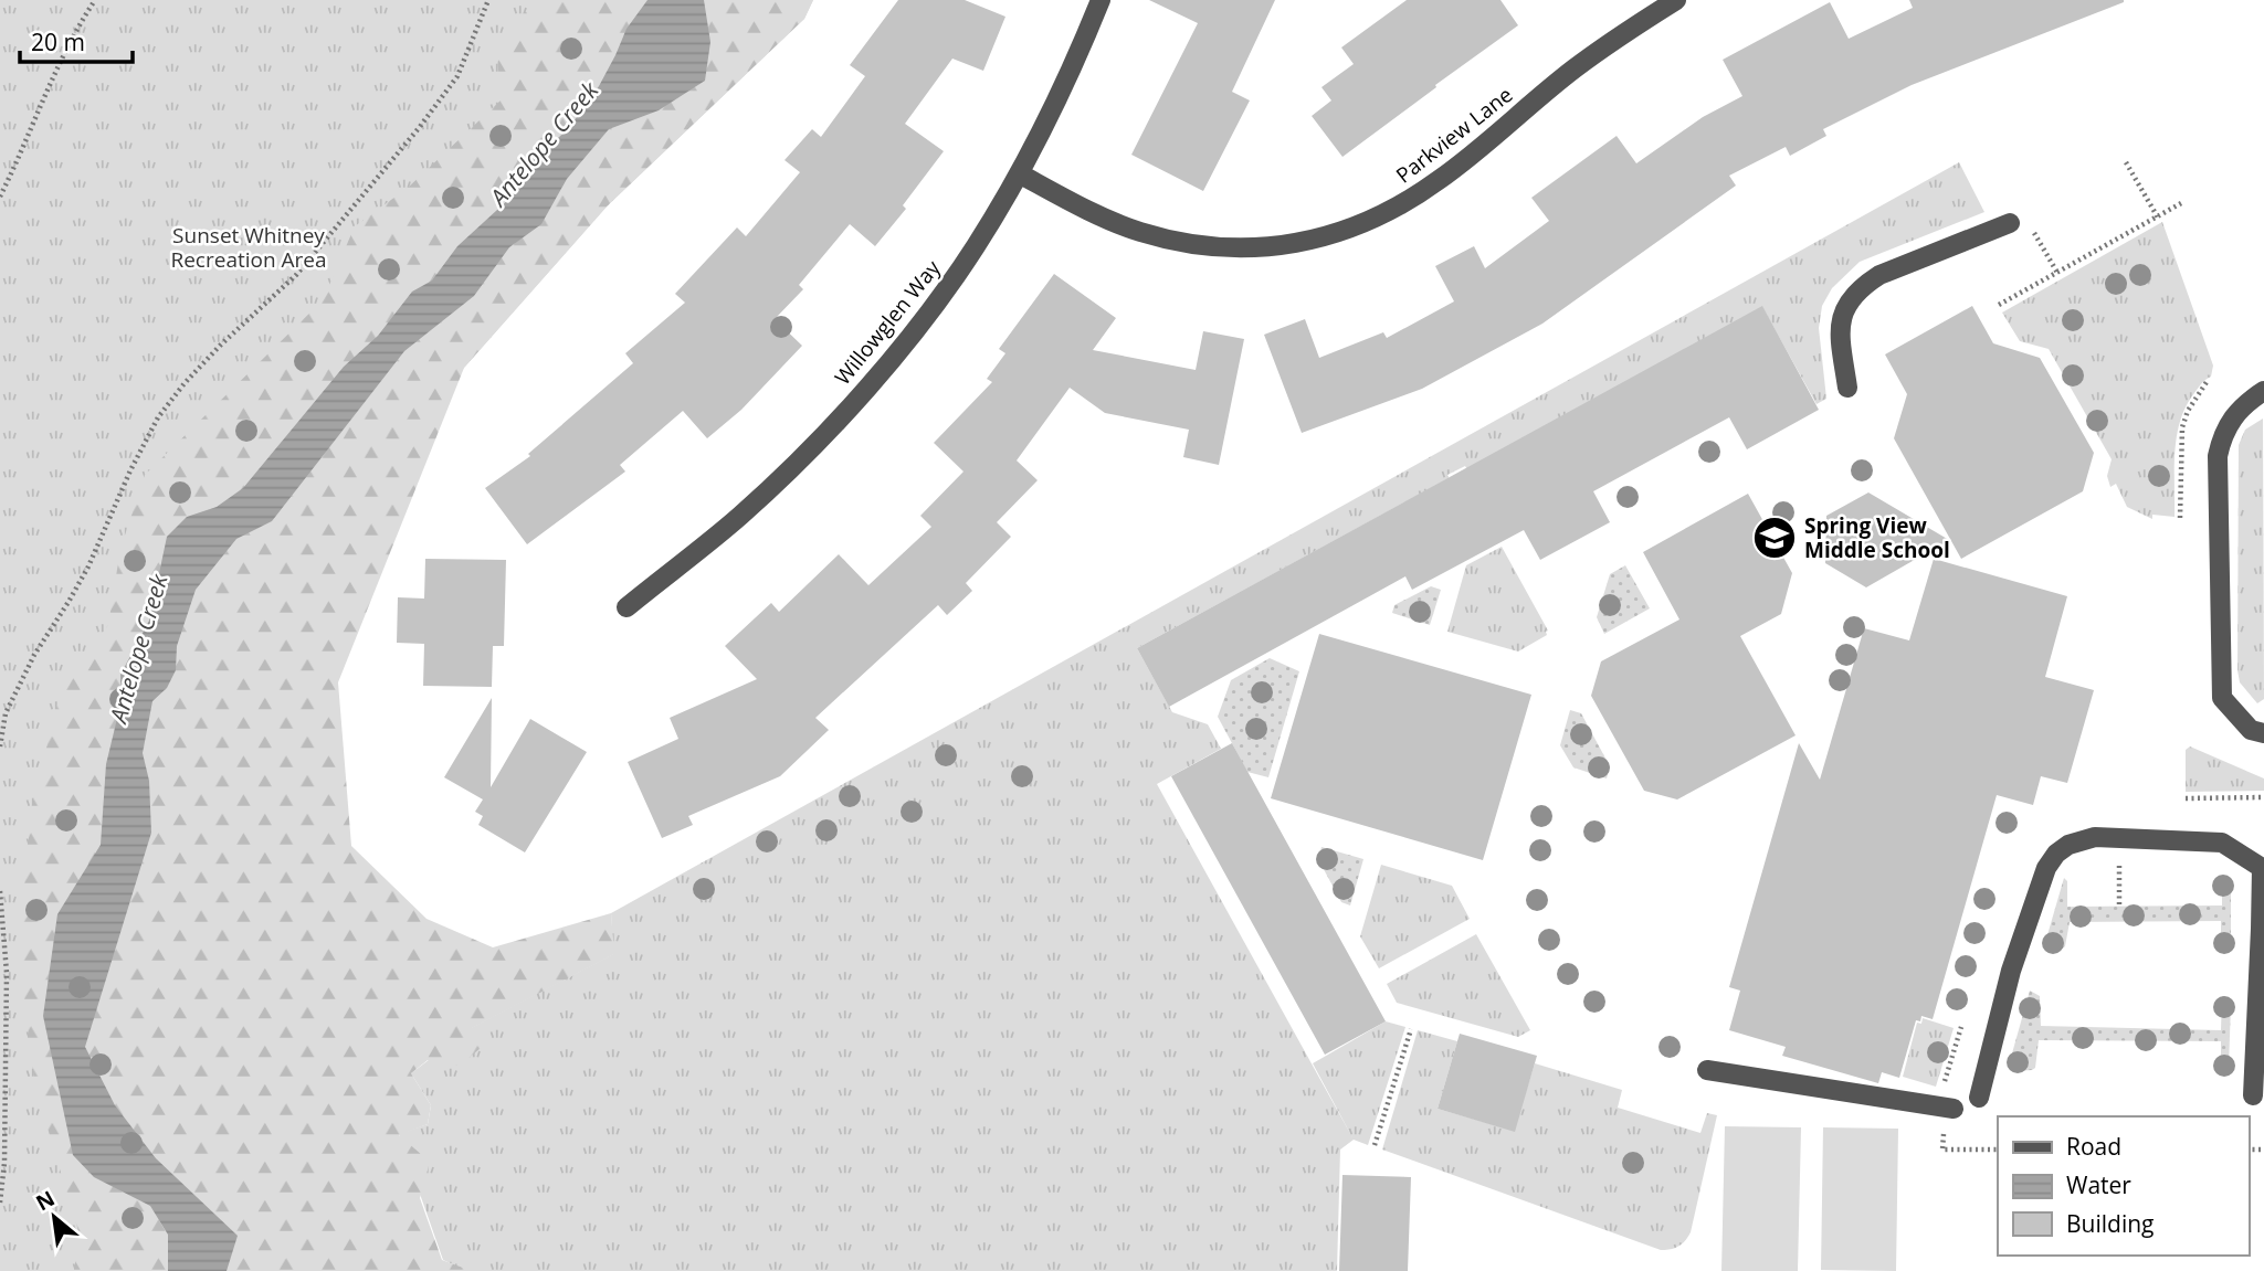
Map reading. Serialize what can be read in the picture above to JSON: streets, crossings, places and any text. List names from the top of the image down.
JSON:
{
  "streets": {
    "street": ["Parkview Lane", "Willowglen Way"]
  },
  "crossings": [
    ["Parkview Lane", "Willowglen Way"]
  ],
  "water": ["Antelope Creek"],
  "parks": ["Sunset Whitney Recreation Area"],
  "places": {
    "school or university": ["Spring View Middle School"]
  },
  "legend": ["Road", "Water", "Building"],
  "scale_bar": "20 m",
  "north": "top left"
}
